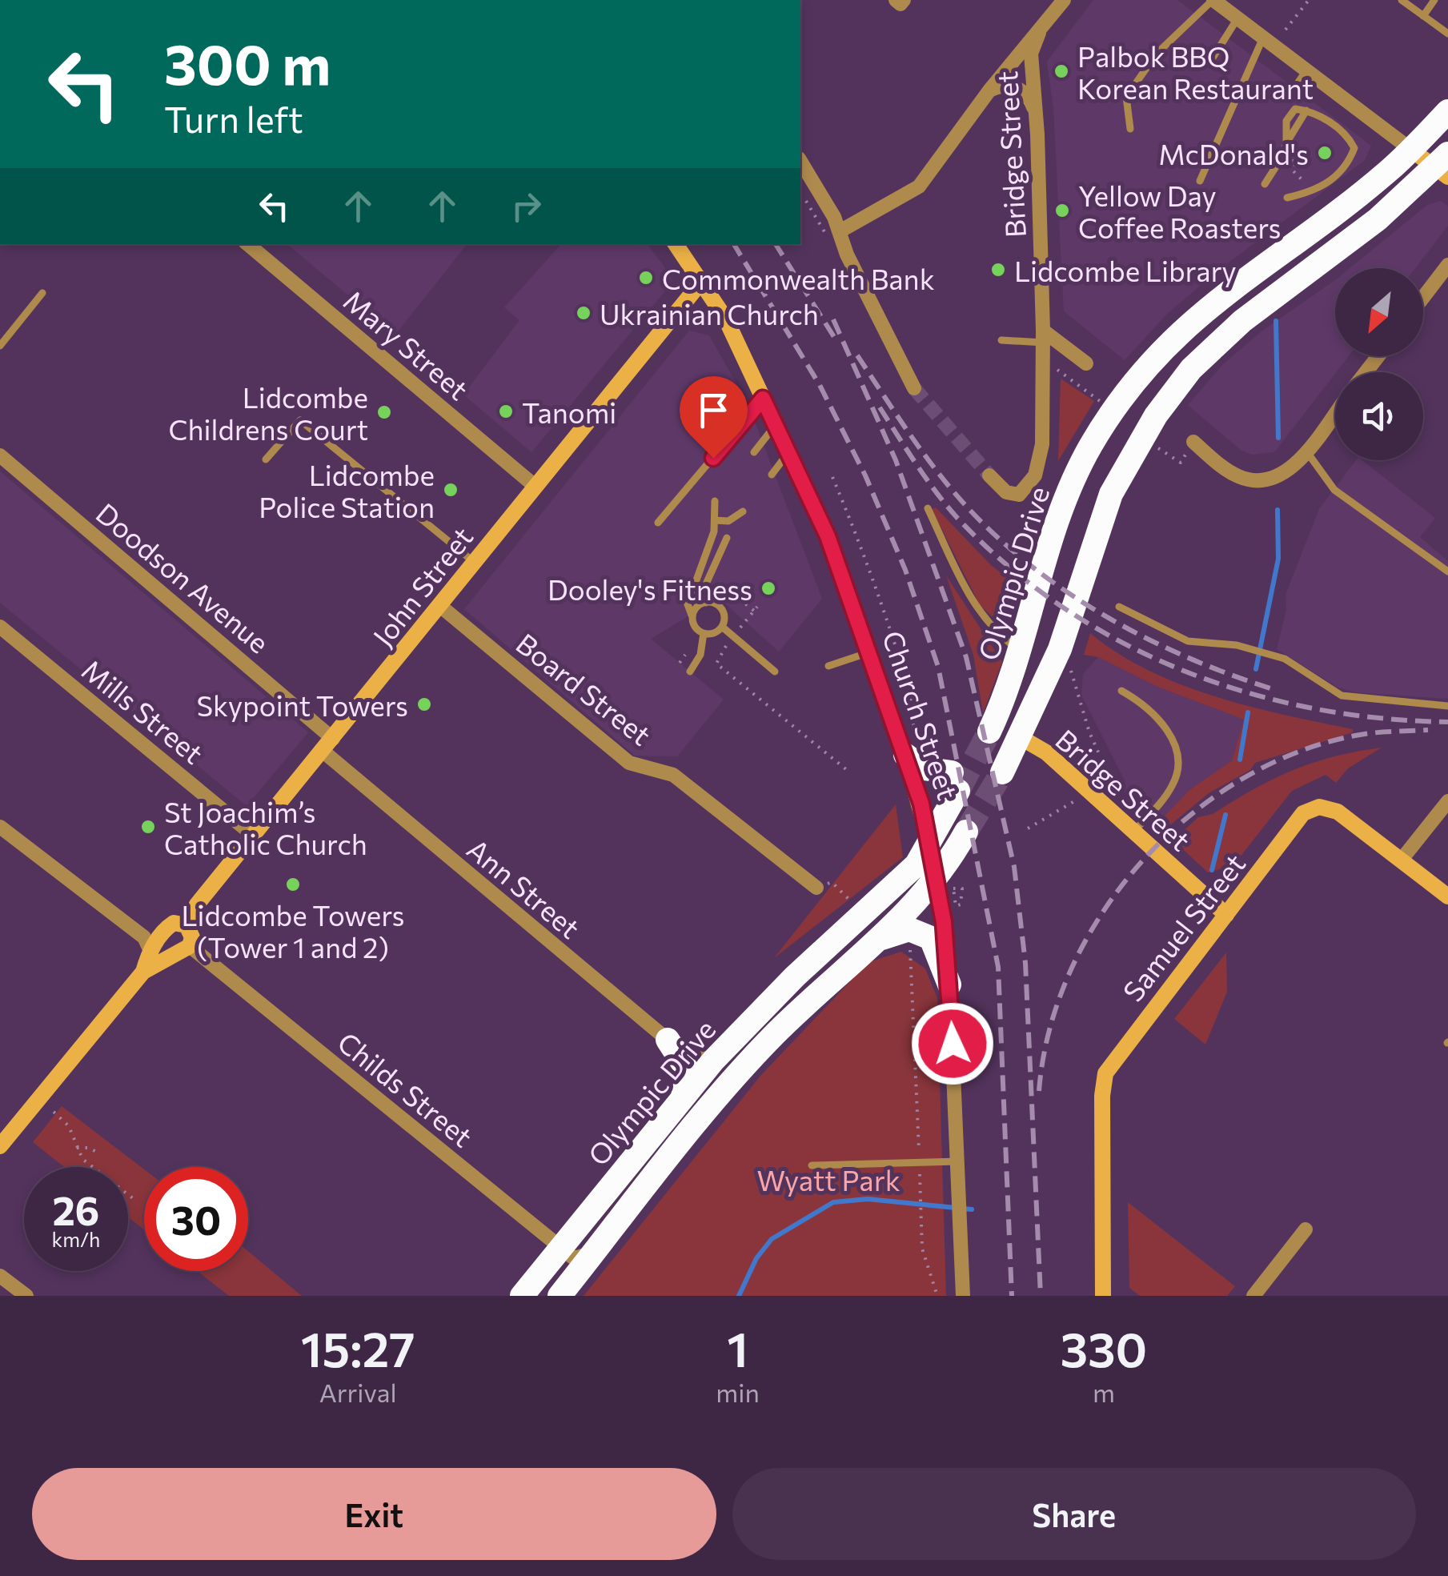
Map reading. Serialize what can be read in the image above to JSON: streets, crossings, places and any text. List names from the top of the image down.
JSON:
{
  "streets": {
    "highway": ["Olympic Drive", "Church Street"],
    "street": [
      "Bridge Street",
      "Mary Street",
      "Doodson Avenue",
      "John Street",
      "Board Street",
      "Mills Street",
      "Ann Street",
      "Samuel Street",
      "Childs Street"
    ]
  },
  "crossings": [
    ["Bridge Street", "Samuel Street"],
    ["Mary Street", "John Street"],
    ["Olympic Drive", "Church Street"],
    ["Olympic Drive", "Childs Street"],
    ["Doodson Avenue", "John Street"],
    ["Doodson Avenue", "Ann Street"],
    ["John Street", "Board Street"],
    ["John Street", "Mills Street"],
    ["John Street", "Church Street"],
    ["John Street", "Ann Street"],
    ["John Street", "Childs Street"]
  ],
  "parks": ["Wyatt Park"],
  "places": [
    "Palbok BBQ Korean Restaurant",
    "McDonald's",
    "Yellow Day Coffee Roasters",
    "Lidcombe Library",
    "Commonwealth Bank",
    "Ukrainian Church",
    "Tanomi",
    "Lidcombe Childrens Court",
    "Lidcombe Police Station",
    "Dooley's Fitness",
    "Skypoint Towers",
    "St Joachim’s Catholic Church",
    "Lidcombe Towers (Tower 1 and 2)"
  ],
  "north": "bottom left",
  "page": {
    "turn": ["300 m", "Turn left"],
    "speed": "26 km/h",
    "limit": "30",
    "eta": [
      "15:27",
      "Arrival",
      "1",
      "min",
      "330",
      "m"
    ],
    "buttons": ["Exit", "Share"]
  }
}
